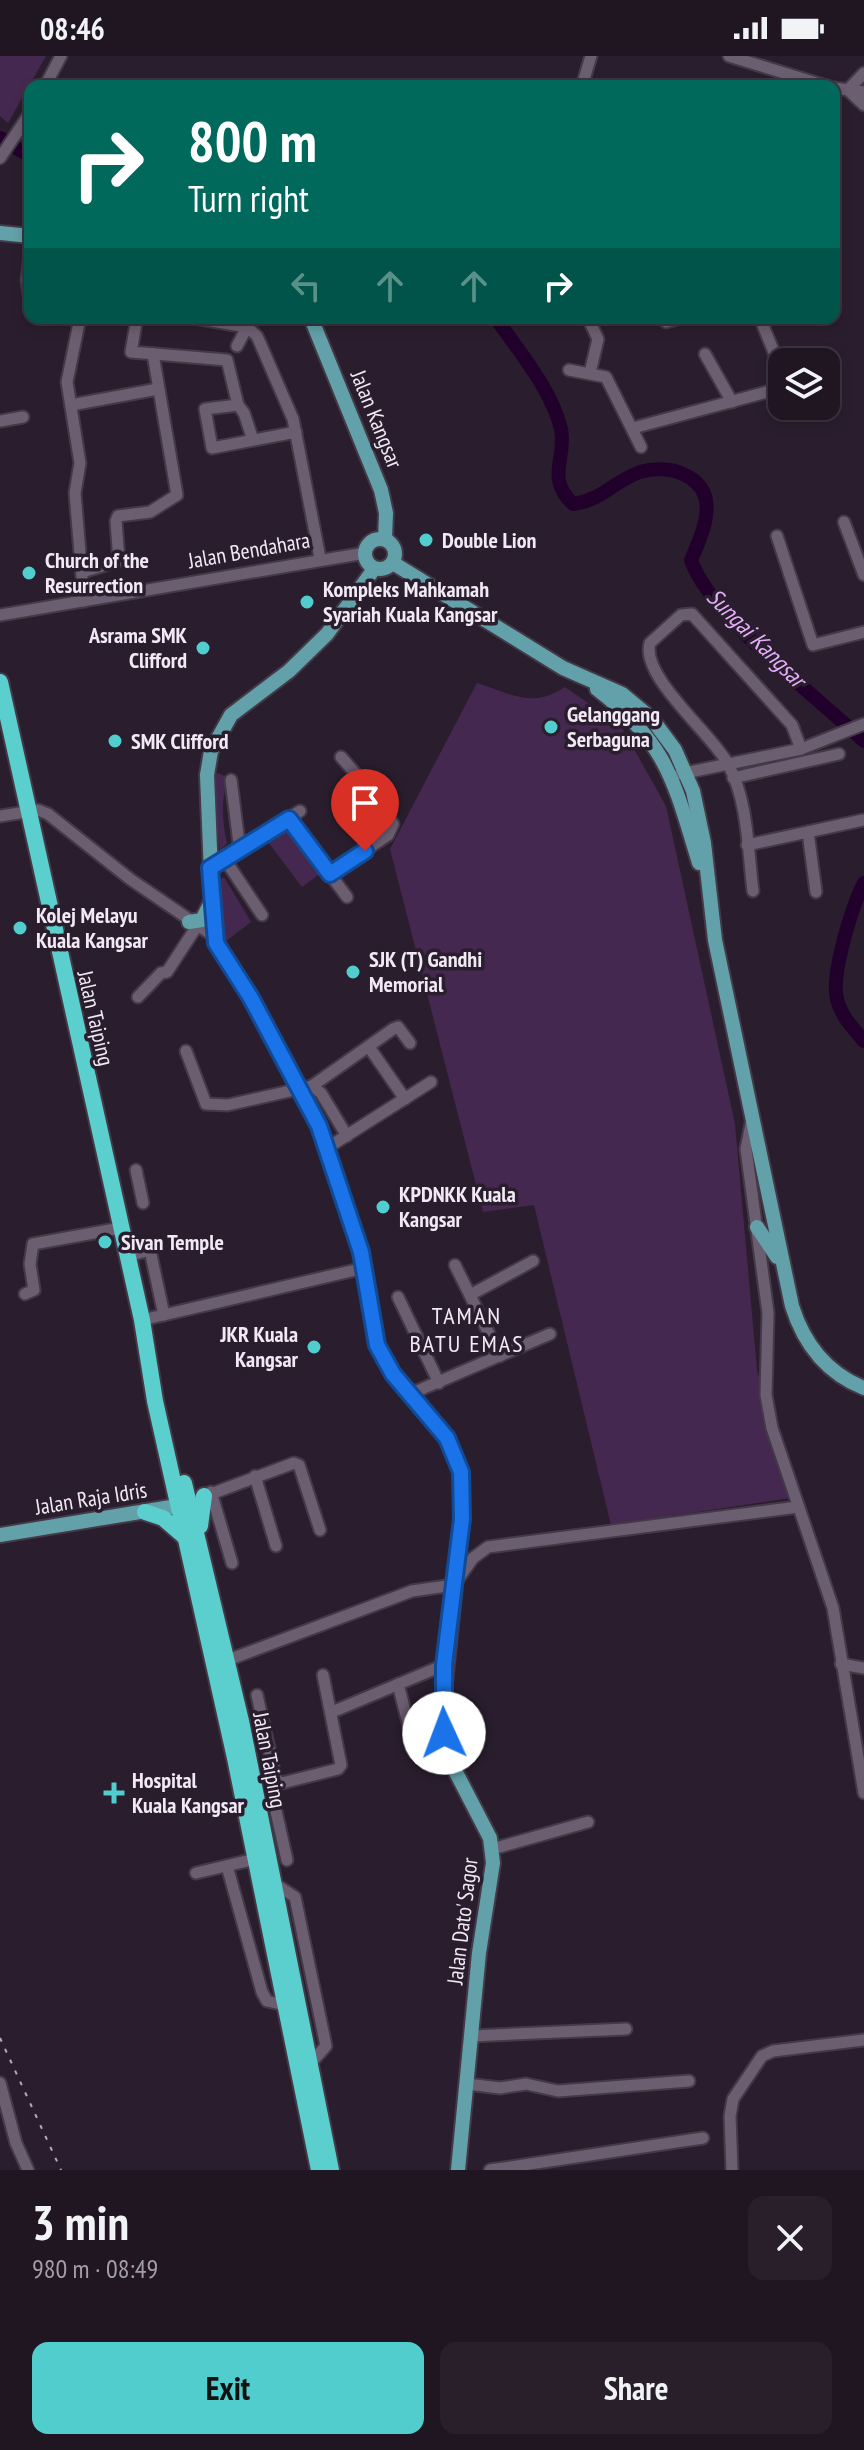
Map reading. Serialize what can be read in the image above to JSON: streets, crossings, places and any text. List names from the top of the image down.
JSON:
{
  "streets": {
    "highway": ["Jalan Taiping"],
    "main road": ["Jalan Kangsar", "Jalan Raja Idris", "Jalan Dato' Sagor"],
    "street": ["Jalan Bendahara"]
  },
  "crossings": [
    ["Jalan Kangsar", "Jalan Bendahara"],
    ["Jalan Kangsar", "Jalan Dato' Sagor"],
    ["Jalan Bendahara", "Jalan Dato' Sagor"],
    ["Jalan Taiping", "Jalan Raja Idris"]
  ],
  "districts": ["TAMAN BATU EMAS"],
  "water": ["Sungai Kangsar"],
  "places": {
    "other": [
      "Double Lion",
      "Church of the Resurrection",
      "Kompleks Mahkamah Syariah Kuala Kangsar",
      "Asrama SMK Clifford",
      "Gelanggang Serbaguna",
      "SMK Clifford",
      "Kolej Melayu Kuala Kangsar",
      "SJK (T) Gandhi Memorial",
      "KPDNKK Kuala Kangsar",
      "Sivan Temple",
      "JKR Kuala Kangsar"
    ],
    "health": ["Hospital Kuala Kangsar"]
  },
  "page": {
    "status": "08:46",
    "turn": ["800 m", "Turn right"],
    "heading": ["3 min", "980 m · 08:49"],
    "buttons": ["Exit", "Share"]
  }
}
